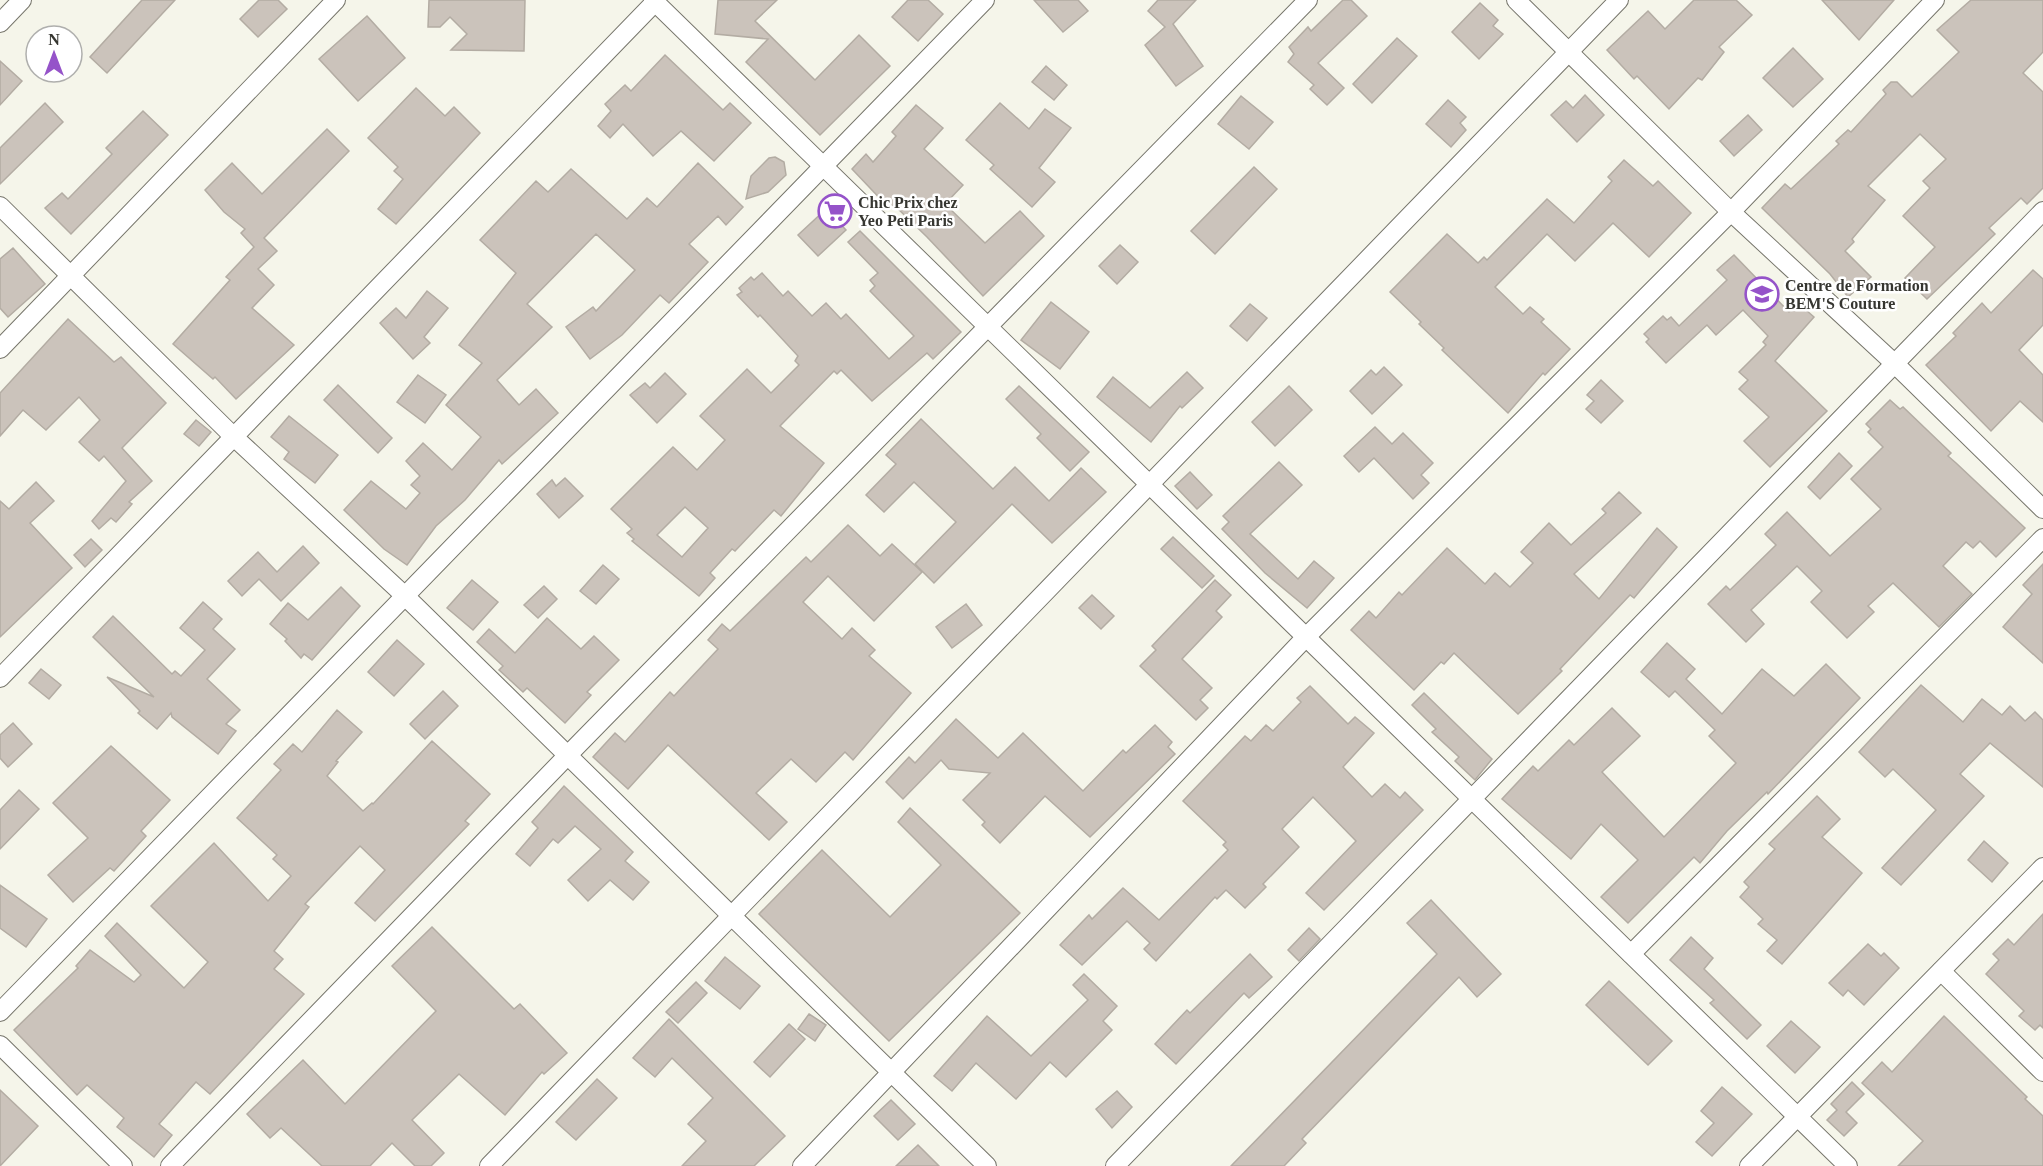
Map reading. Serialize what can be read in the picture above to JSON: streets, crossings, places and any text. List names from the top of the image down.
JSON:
{
  "places": {
    "supermarket": ["Chic Prix chez Yeo Peti Paris"],
    "school or university": ["Centre de Formation BEM'S Couture"]
  },
  "north": "top"
}
